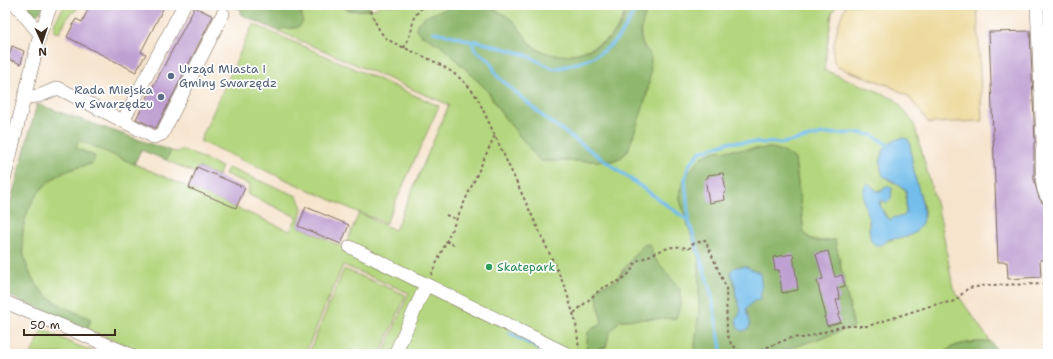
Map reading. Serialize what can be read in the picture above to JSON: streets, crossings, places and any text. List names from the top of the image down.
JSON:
{
  "places": ["Urząd Miasta i Gminy Swarzędz", "Rada Miejska w Swarzędzu", "Skatepark"],
  "scale_bar": "50 m",
  "north": "bottom"
}
